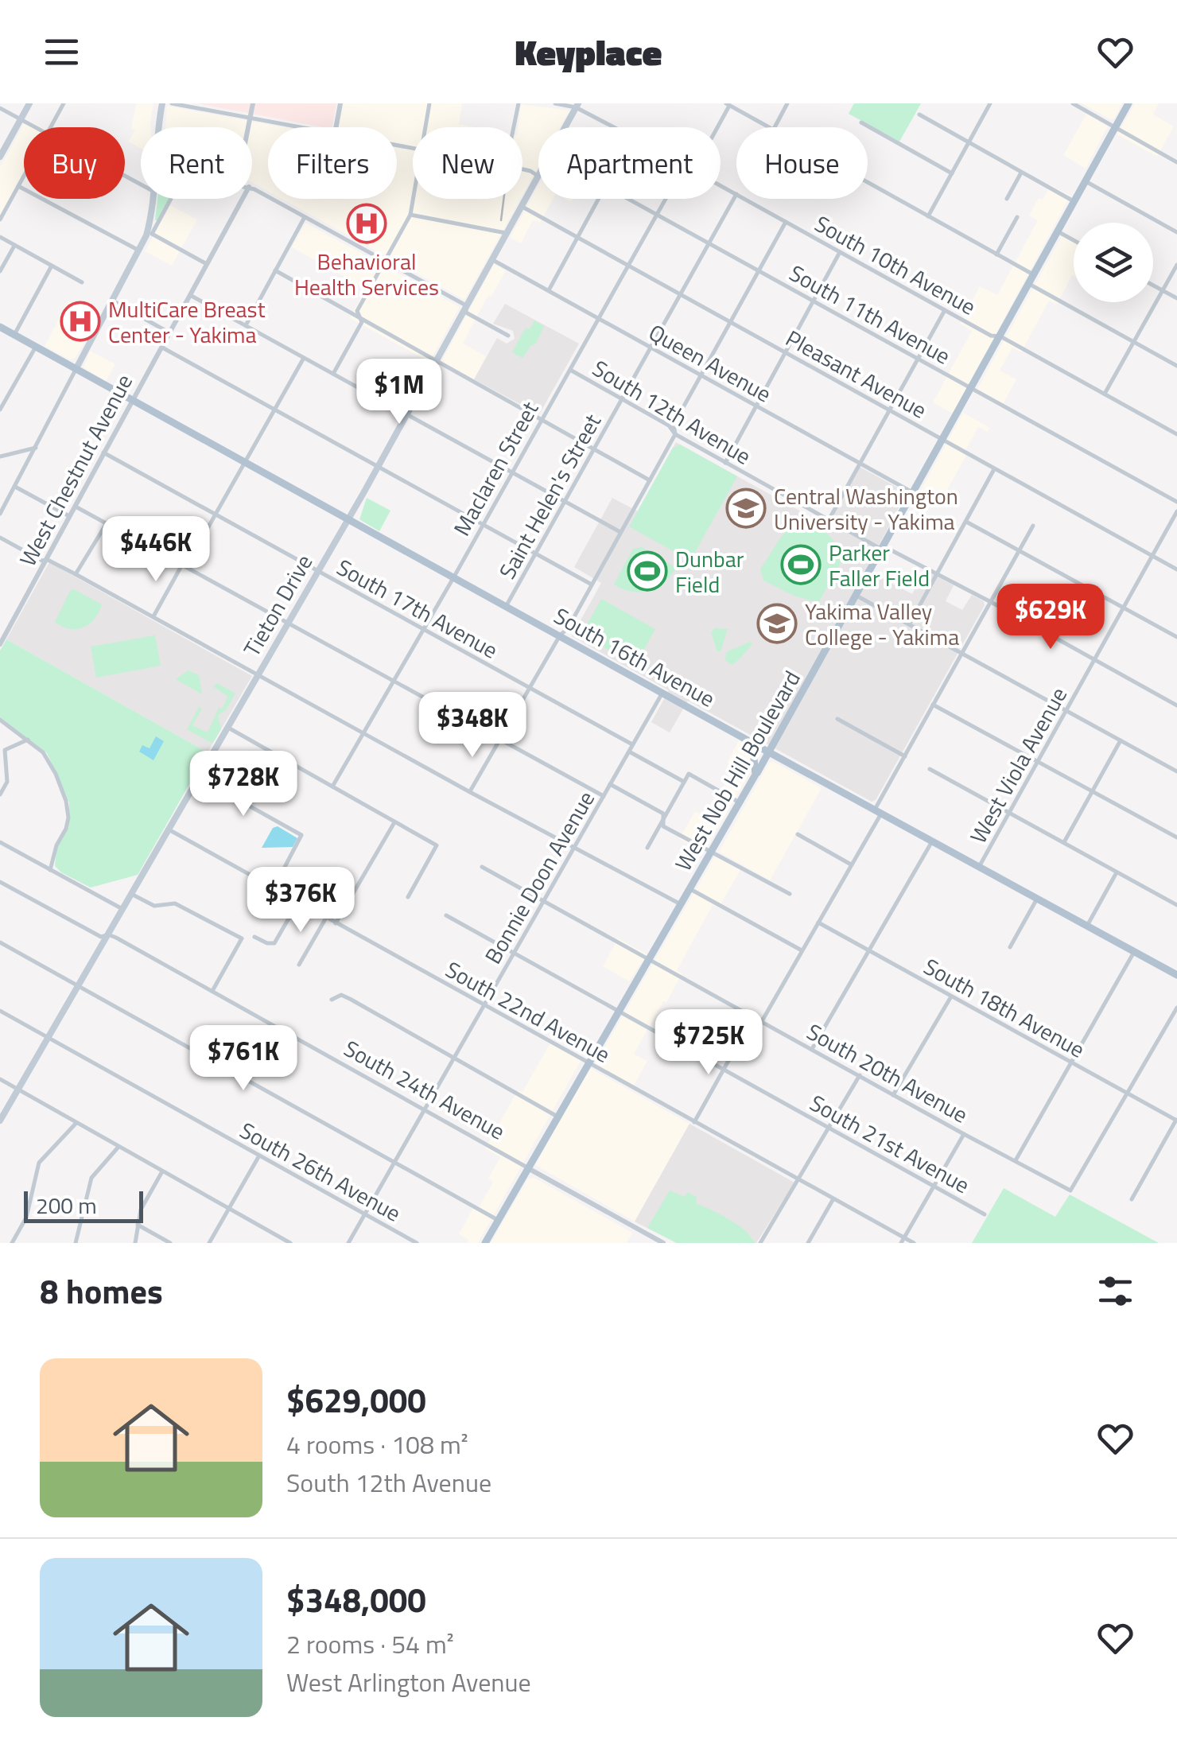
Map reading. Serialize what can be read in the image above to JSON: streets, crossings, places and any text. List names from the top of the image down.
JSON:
{
  "streets": {
    "main road": ["Tieton Drive", "South 16th Avenue", "West Nob Hill Boulevard"],
    "street": [
      "South 10th Avenue",
      "South 11th Avenue",
      "Queen Avenue",
      "Pleasant Avenue",
      "South 12th Avenue",
      "Maclaren Street",
      "West Chestnut Avenue",
      "Saint Helen's Street",
      "South 17th Avenue",
      "West Viola Avenue",
      "Bonnie Doon Avenue",
      "South 18th Avenue",
      "South 22nd Avenue",
      "South 20th Avenue",
      "South 24th Avenue",
      "South 21st Avenue",
      "South 26th Avenue"
    ]
  },
  "crossings": [
    ["South 10th Avenue", "Saint Helen's Street"],
    ["South 10th Avenue", "Tieton Drive"],
    ["South 10th Avenue", "West Nob Hill Boulevard"],
    ["South 11th Avenue", "Maclaren Street"],
    ["South 11th Avenue", "Saint Helen's Street"],
    ["South 11th Avenue", "West Nob Hill Boulevard"],
    ["Queen Avenue", "Maclaren Street"],
    ["Queen Avenue", "Saint Helen's Street"],
    ["Queen Avenue", "Tieton Drive"],
    ["Queen Avenue", "West Nob Hill Boulevard"],
    ["Pleasant Avenue", "Maclaren Street"],
    ["Pleasant Avenue", "Saint Helen's Street"],
    ["Pleasant Avenue", "Tieton Drive"],
    ["Pleasant Avenue", "West Viola Avenue"],
    ["Pleasant Avenue", "West Nob Hill Boulevard"],
    ["South 12th Avenue", "Maclaren Street"],
    ["South 12th Avenue", "Saint Helen's Street"],
    ["South 12th Avenue", "West Viola Avenue"],
    ["South 12th Avenue", "West Nob Hill Boulevard"],
    ["Maclaren Street", "South 17th Avenue"],
    ["Maclaren Street", "South 16th Avenue"],
    ["West Chestnut Avenue", "South 17th Avenue"],
    ["West Chestnut Avenue", "South 16th Avenue"],
    ["Saint Helen's Street", "South 16th Avenue"],
    ["Tieton Drive", "South 17th Avenue"],
    ["Tieton Drive", "South 16th Avenue"],
    ["Tieton Drive", "South 22nd Avenue"],
    ["Tieton Drive", "South 24th Avenue"],
    ["Tieton Drive", "South 26th Avenue"],
    ["South 17th Avenue", "Bonnie Doon Avenue"],
    ["South 16th Avenue", "West Viola Avenue"],
    ["South 16th Avenue", "West Nob Hill Boulevard"],
    ["South 16th Avenue", "Bonnie Doon Avenue"],
    ["West Nob Hill Boulevard", "South 22nd Avenue"],
    ["West Nob Hill Boulevard", "South 20th Avenue"],
    ["West Nob Hill Boulevard", "South 24th Avenue"],
    ["West Nob Hill Boulevard", "South 21st Avenue"],
    ["Bonnie Doon Avenue", "South 22nd Avenue"],
    ["Bonnie Doon Avenue", "South 20th Avenue"],
    ["Bonnie Doon Avenue", "South 24th Avenue"],
    ["Bonnie Doon Avenue", "South 21st Avenue"],
    ["Bonnie Doon Avenue", "South 26th Avenue"],
    ["South 18th Avenue", "South 20th Avenue"]
  ],
  "places": {
    "hospital": ["Behavioral Health Services", "MultiCare Breast Center - Yakima"],
    "school or university": ["Central Washington University - Yakima", "Yakima Valley College - Yakima"],
    "sports": ["Parker Faller Field", "Dunbar Field"]
  },
  "scale_bar": "200 m",
  "page": {
    "header": "Keyplace",
    "chip": [
      "Buy",
      "Rent",
      "Filters",
      "New",
      "Apartment",
      "House"
    ],
    "price": [
      "$1M",
      "$446K",
      "$629K",
      "$348K",
      "$728K",
      "$376K",
      "$725K",
      "$761K"
    ],
    "scale": "200 m",
    "heading": "8 homes",
    "list": [
      {
        "name": "$629,000",
        "note": "4 rooms · 108 m² · South 12th Avenue"
      },
      {
        "name": "$348,000",
        "note": "2 rooms · 54 m² · West Arlington Avenue"
      }
    ]
  }
}
